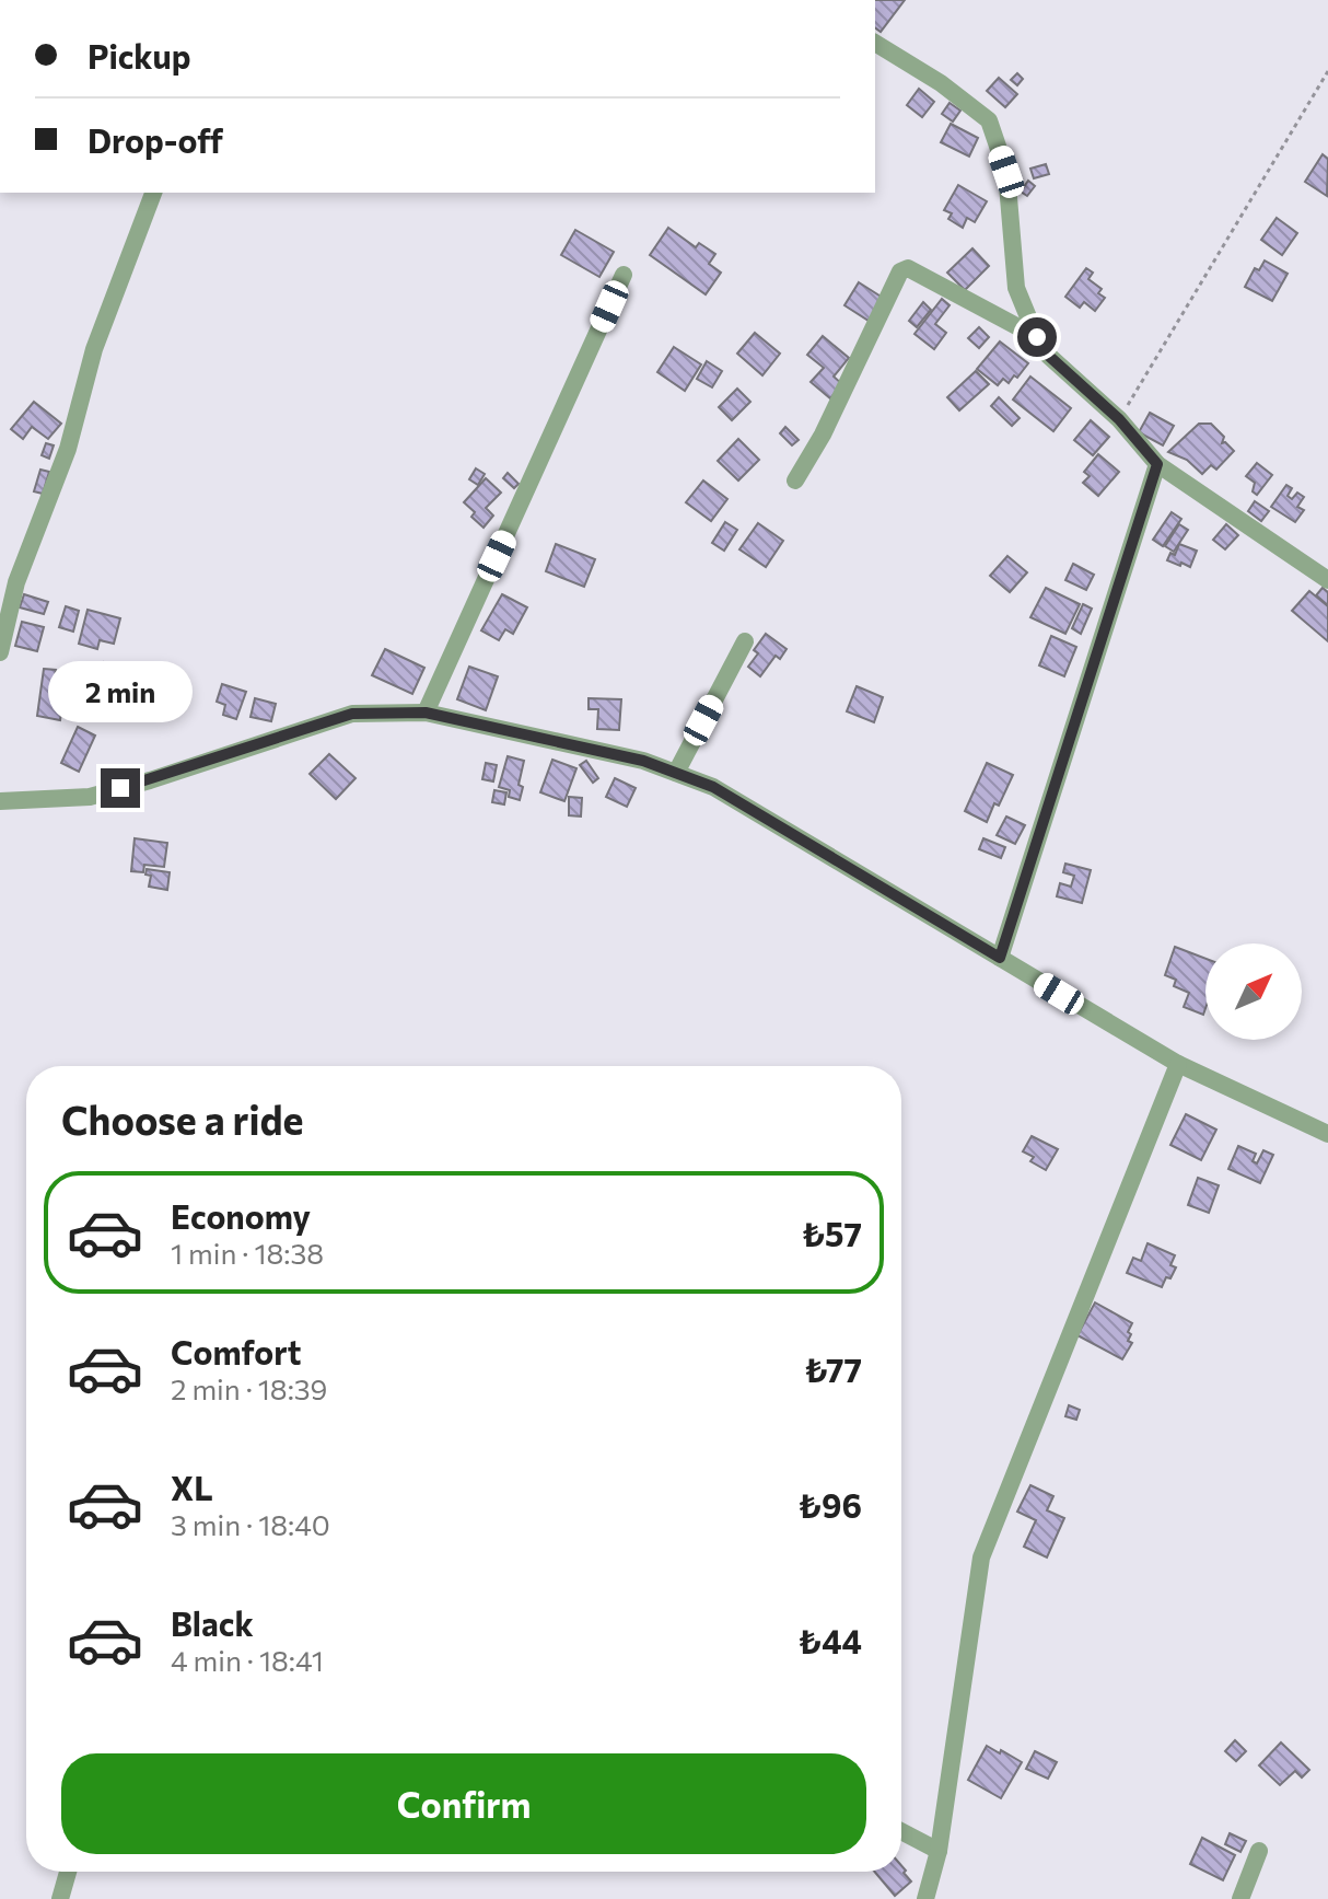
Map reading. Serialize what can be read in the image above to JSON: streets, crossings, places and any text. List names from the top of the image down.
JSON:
{
  "north": "top right",
  "page": {
    "banner": ["Pickup", "Drop-off"],
    "bubble": "2 min",
    "heading": "Choose a ride",
    "list": [
      {
        "name": "Economy",
        "note": "1 min · 18:38",
        "value": "₺57"
      },
      {
        "name": "Comfort",
        "note": "2 min · 18:39",
        "value": "₺77"
      },
      {
        "name": "XL",
        "note": "3 min · 18:40",
        "value": "₺96"
      },
      {
        "name": "Black",
        "note": "4 min · 18:41",
        "value": "₺44"
      }
    ],
    "buttons": "Confirm"
  }
}
